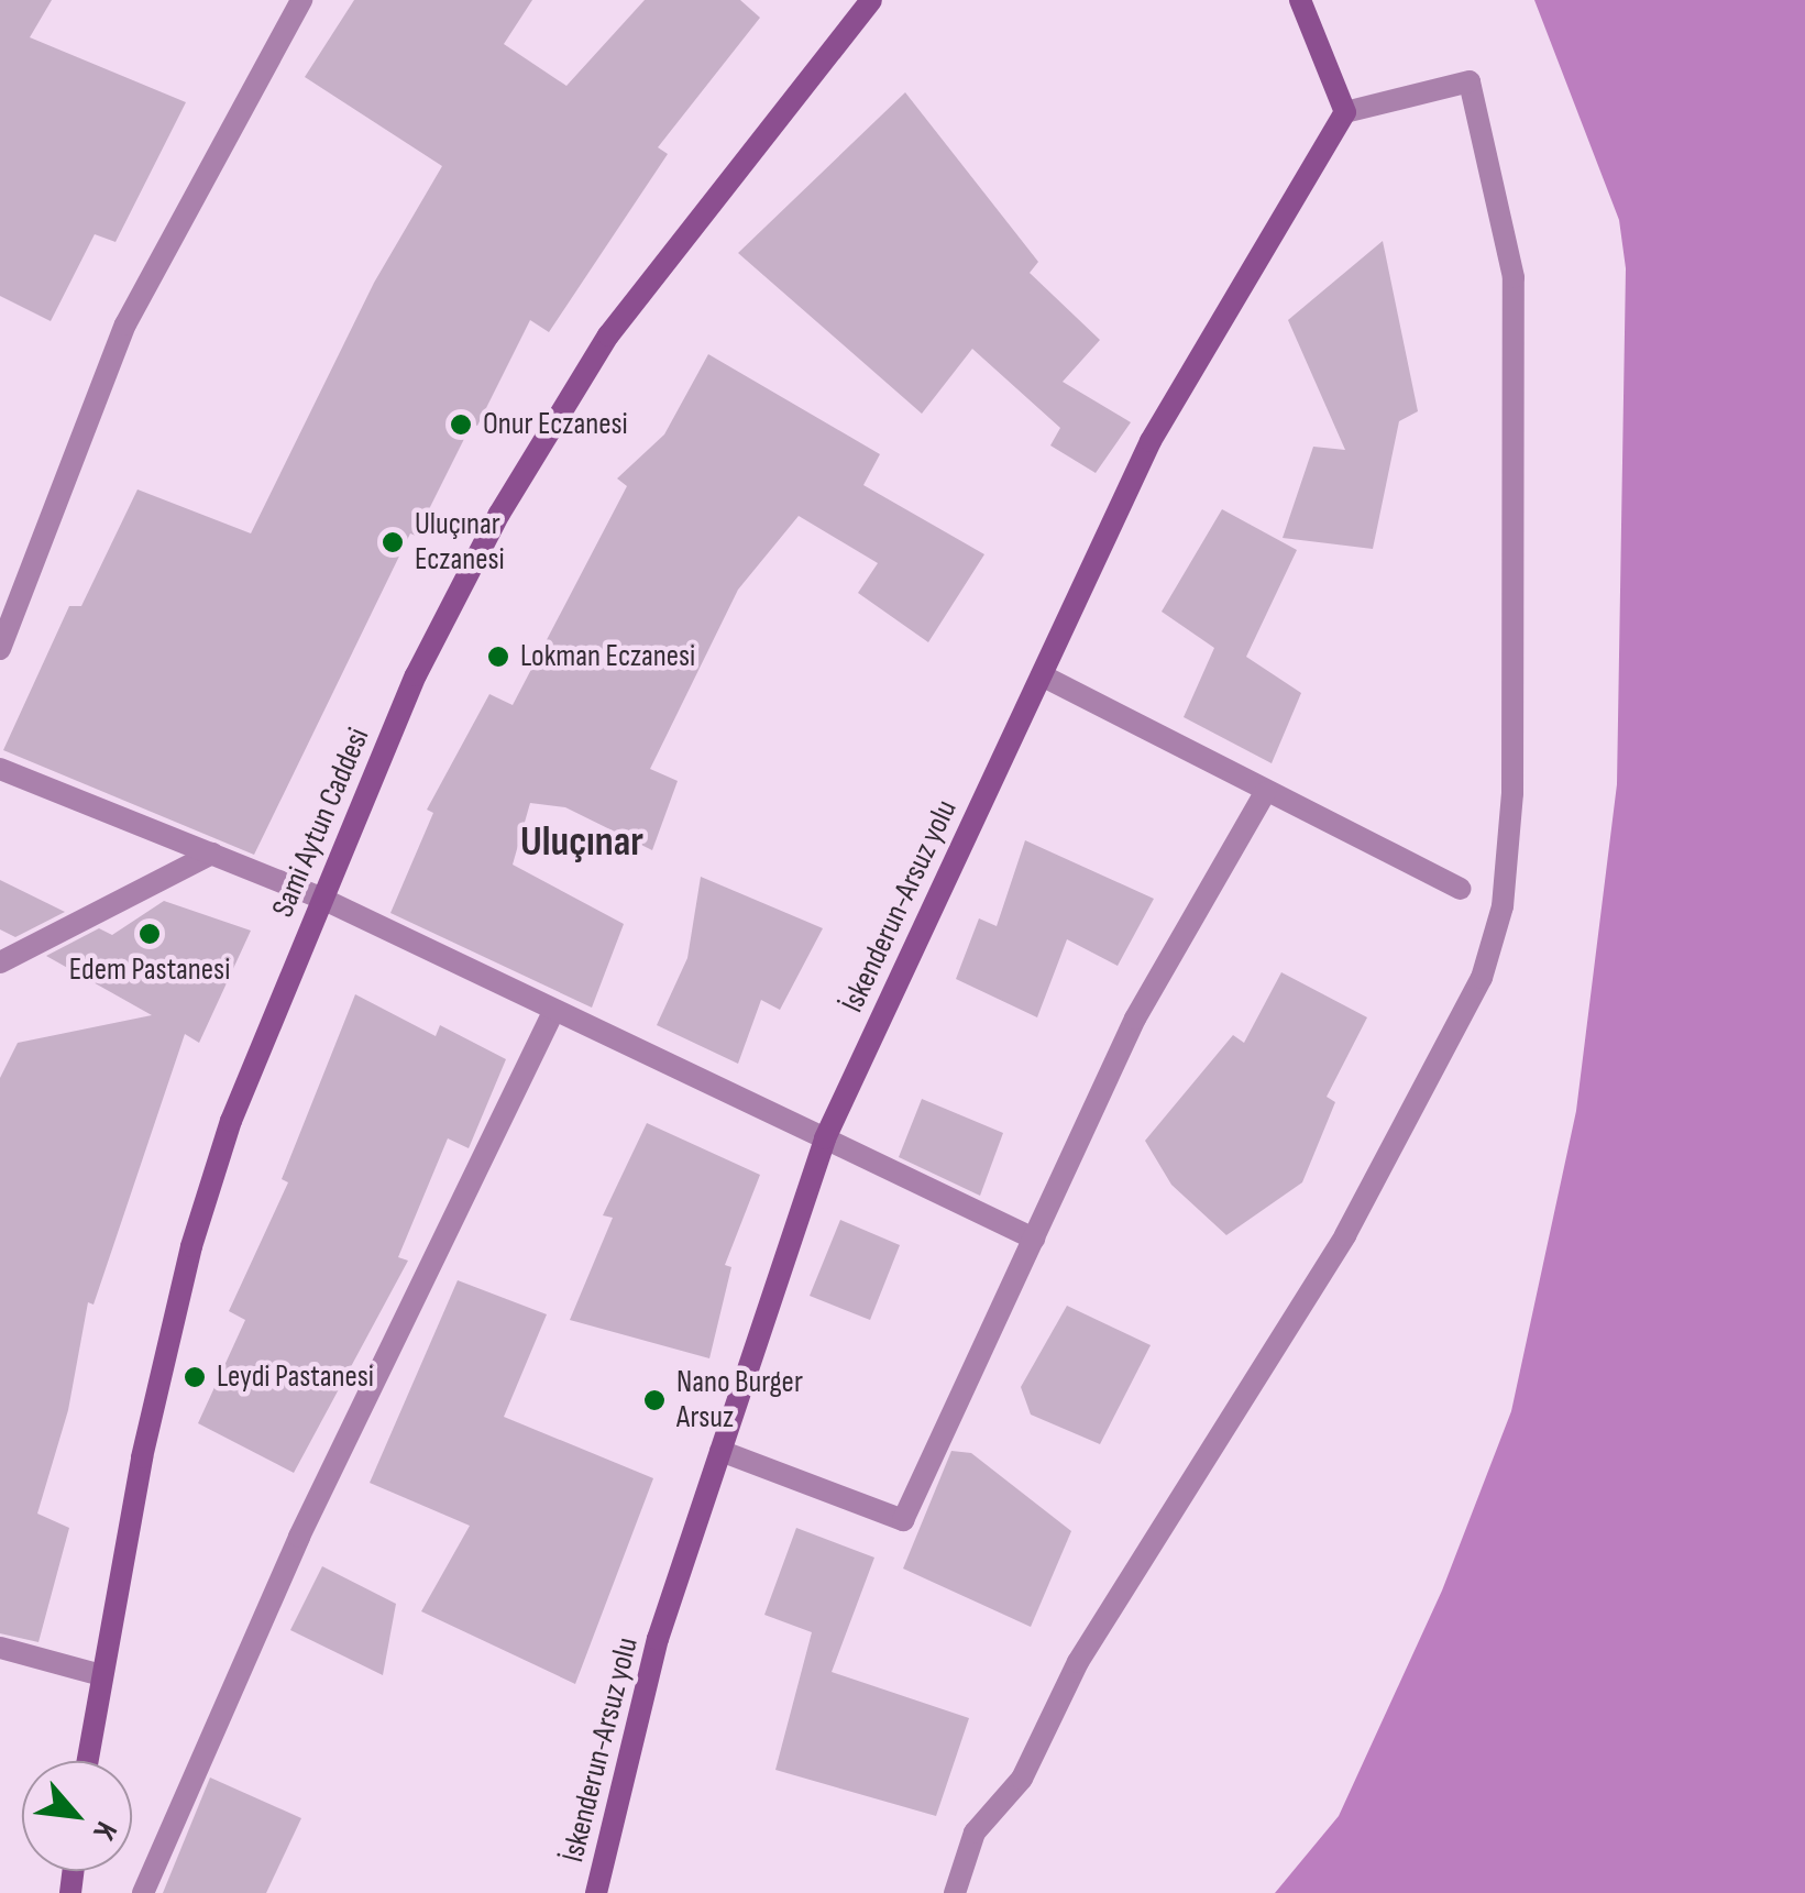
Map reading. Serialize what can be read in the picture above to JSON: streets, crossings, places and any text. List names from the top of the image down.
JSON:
{
  "streets": {
    "main road": ["Sami Aytun Caddesi", "İskenderun-Arsuz yolu"]
  },
  "districts": ["Uluçınar"],
  "places": [
    "Onur Eczanesi",
    "Uluçınar Eczanesi",
    "Lokman Eczanesi",
    "Edem Pastanesi",
    "Leydi Pastanesi",
    "Nano Burger Arsuz"
  ],
  "north": "bottom right"
}
